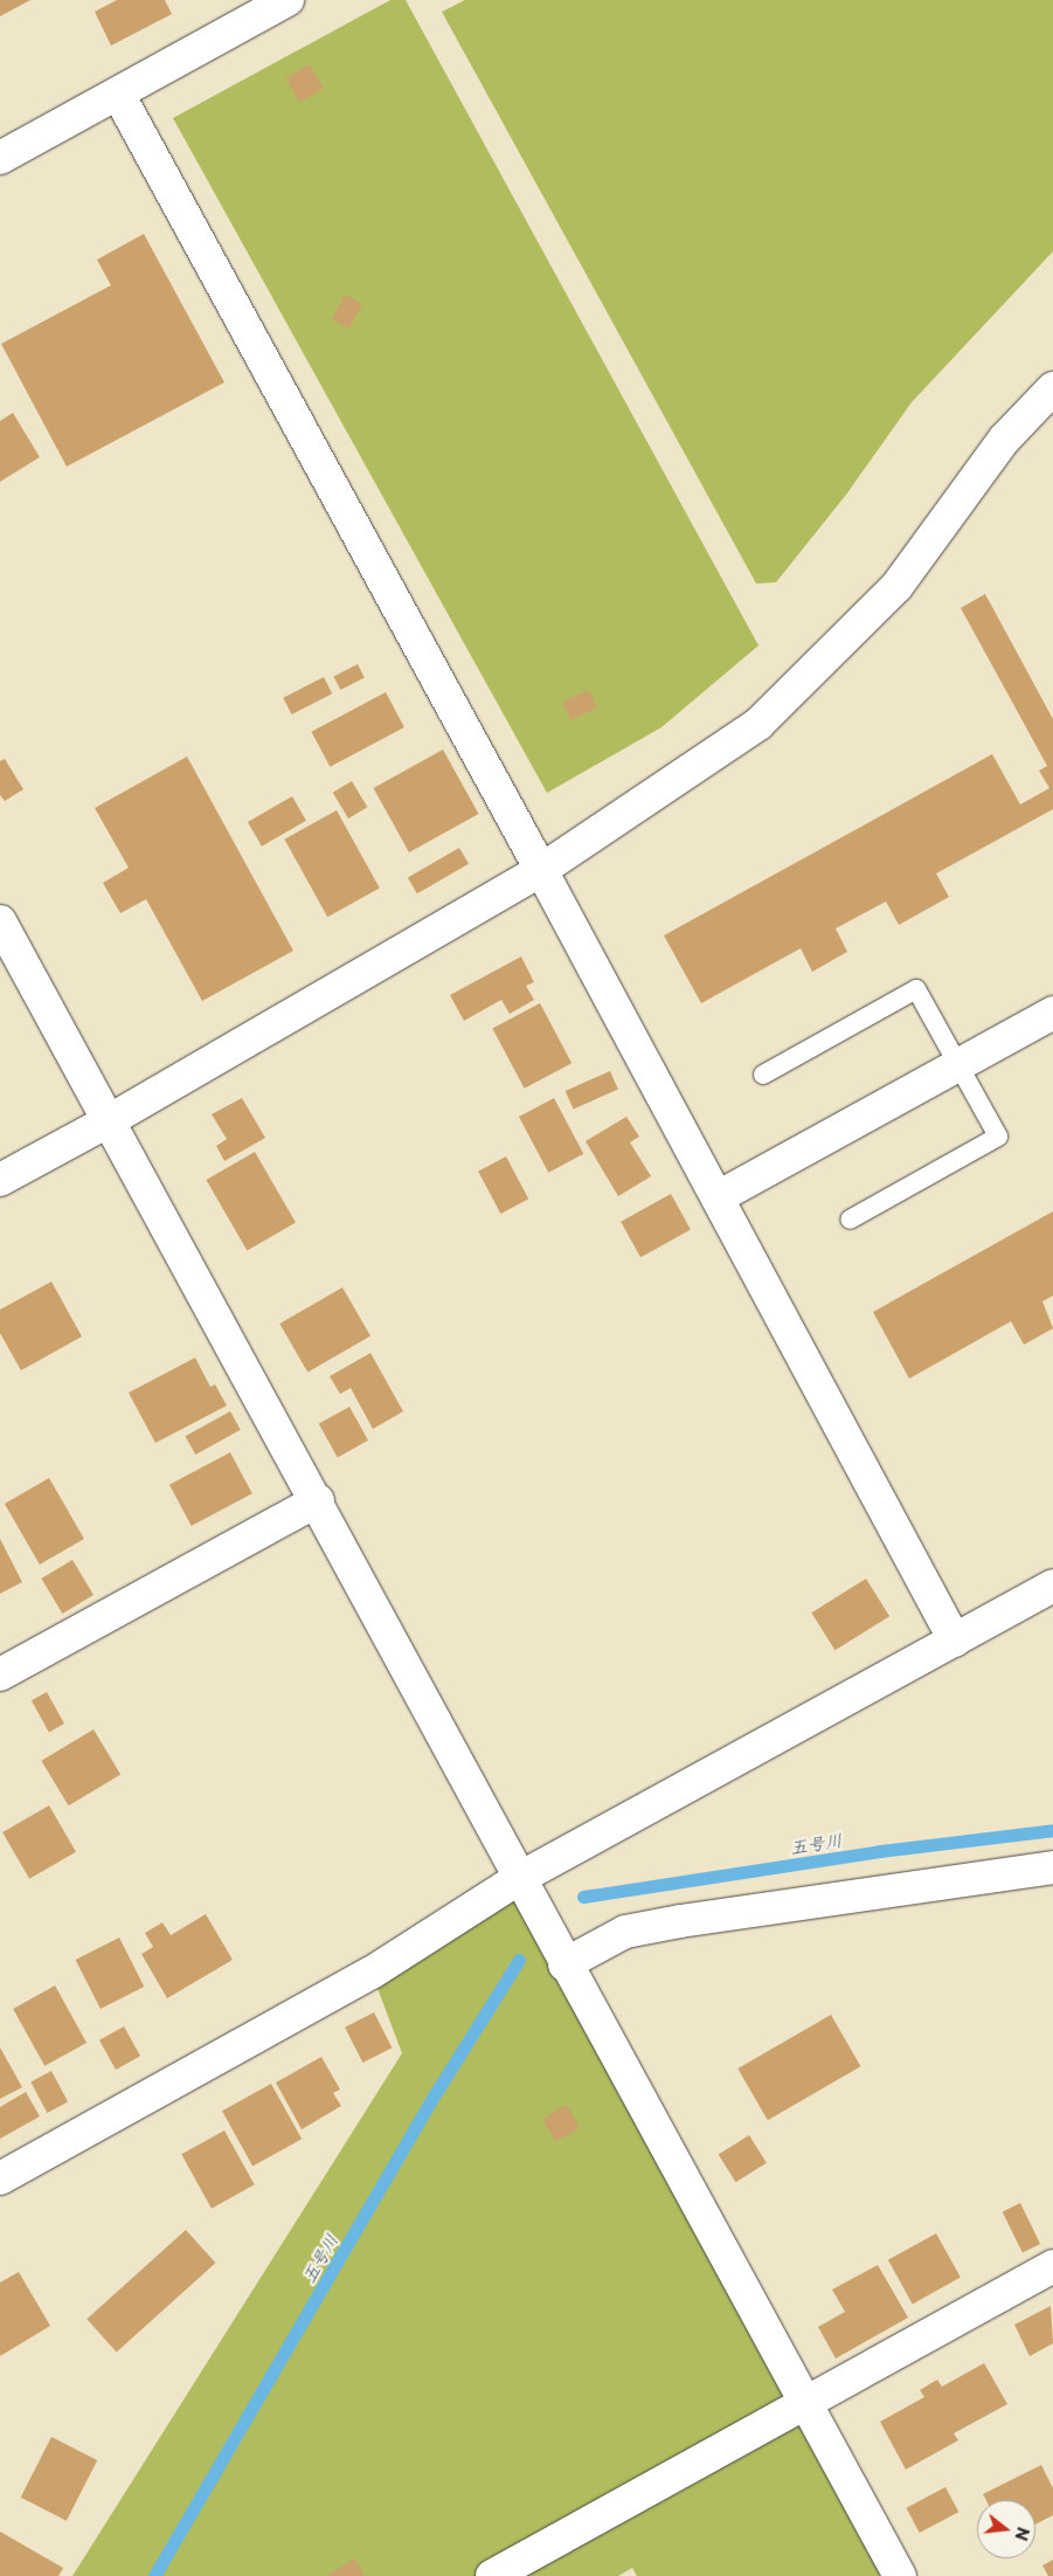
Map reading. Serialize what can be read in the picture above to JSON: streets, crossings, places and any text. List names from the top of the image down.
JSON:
{
  "water": ["五号川"],
  "north": "right"
}
